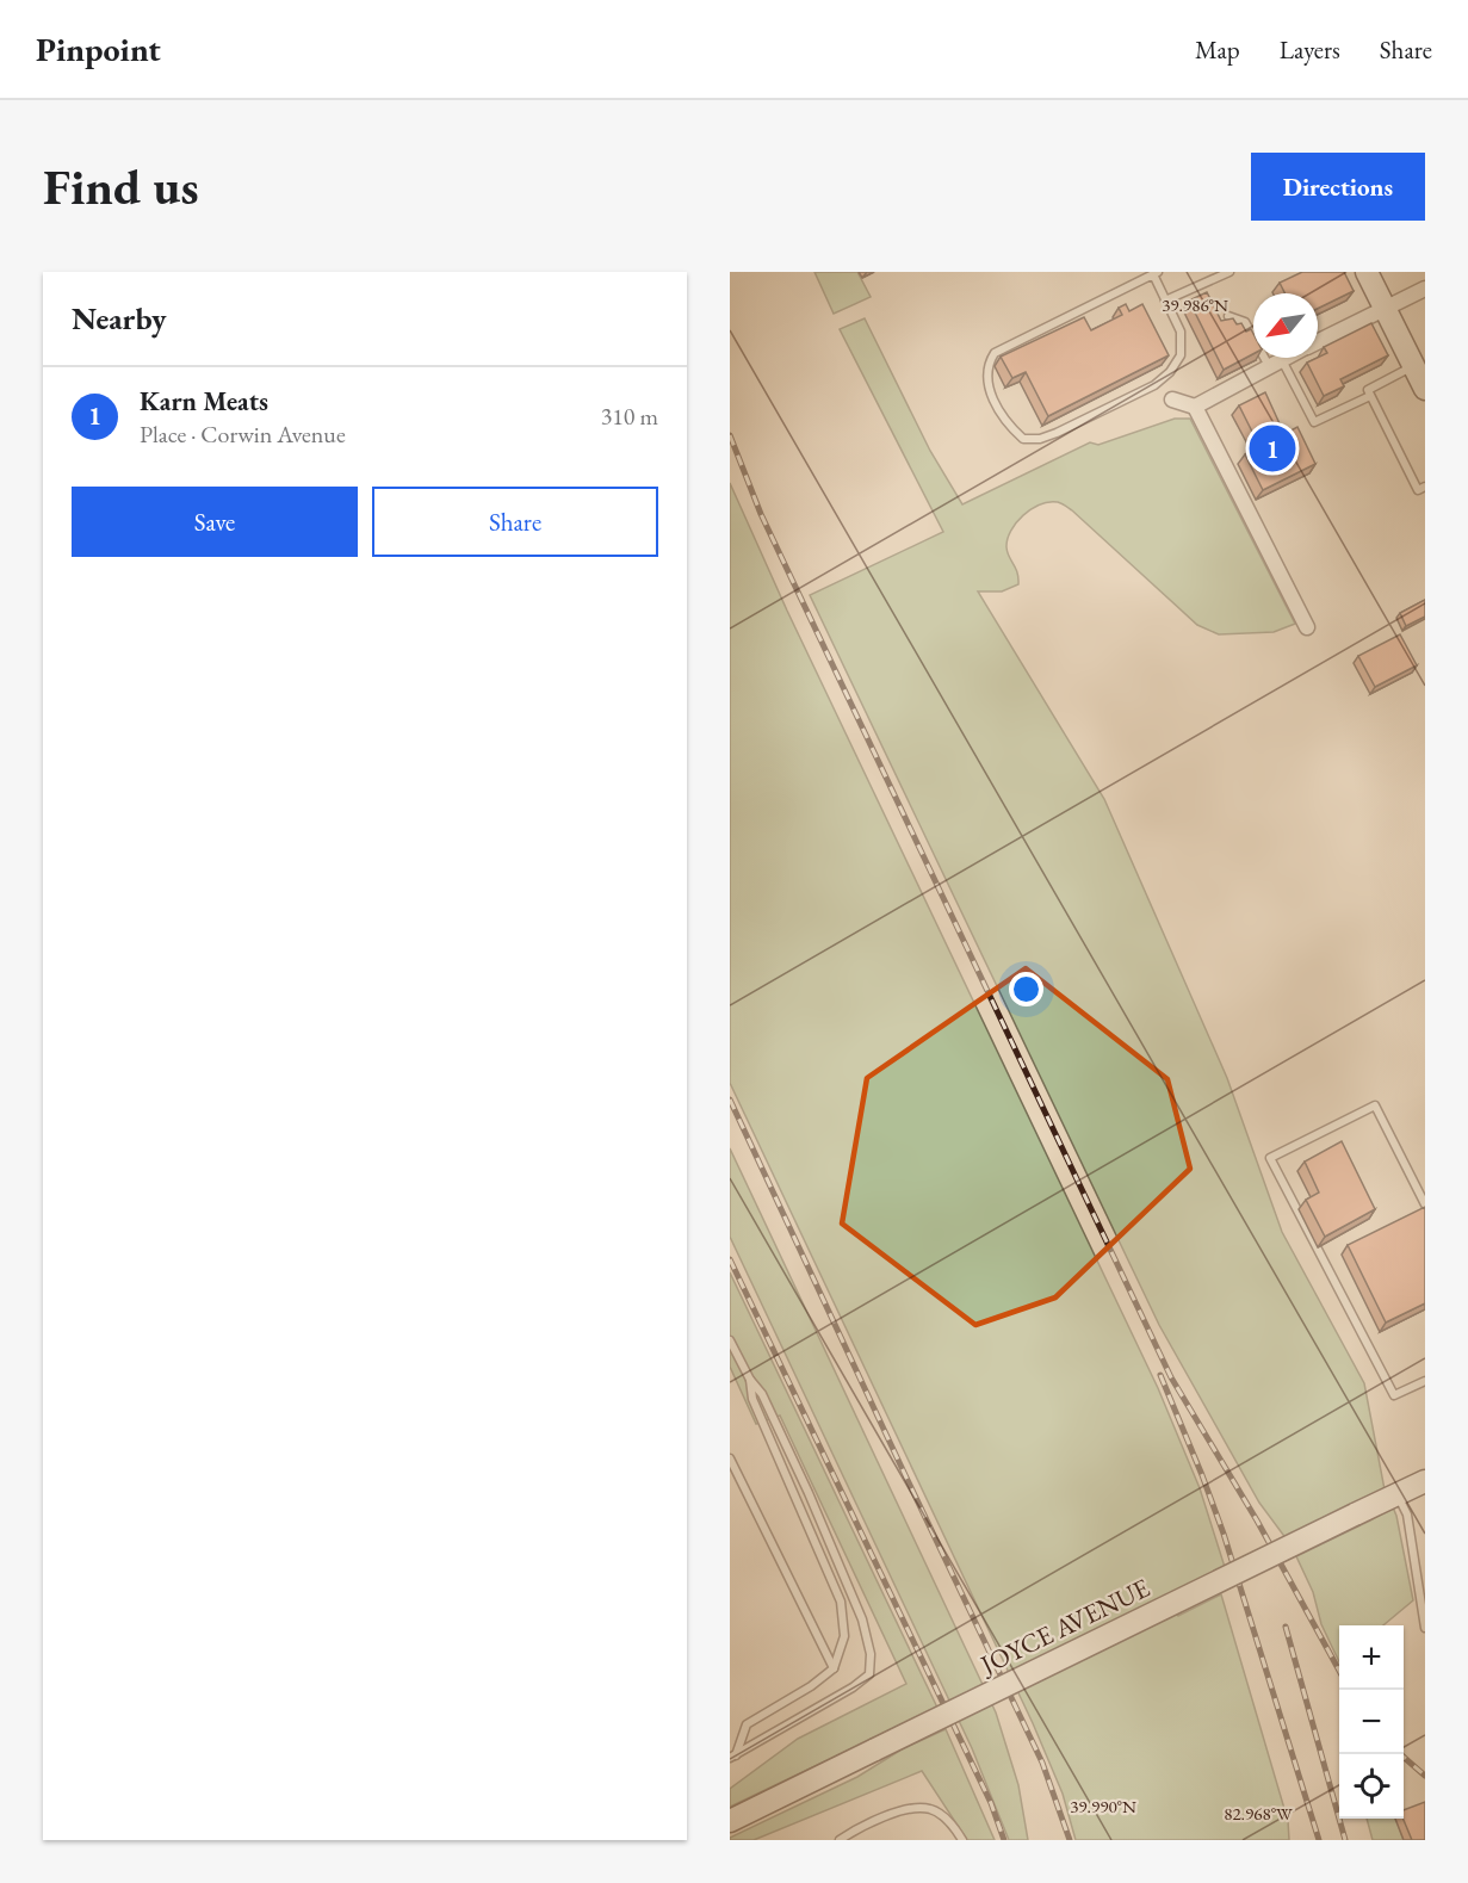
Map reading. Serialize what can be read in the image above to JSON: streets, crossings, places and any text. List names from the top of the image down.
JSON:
{
  "streets": {
    "street": ["JOYCE AVENUE"]
  },
  "north": "bottom left",
  "page": {
    "header": "Pinpoint",
    "nav": ["Map", "Layers", "Share"],
    "buttons": [
      "Directions",
      ["Save", "Share"]
    ],
    "title": "Find us",
    "heading": "Nearby",
    "list": [
      {
        "mark": "1",
        "name": "Karn Meats",
        "note": "Place · Corwin Avenue",
        "value": "310 m"
      }
    ],
    "pins": "1",
    "map_buttons": ["+", "−"]
  },
  "coordinates": ["39.986°N", "39.990°N", "82.968°W"]
}
